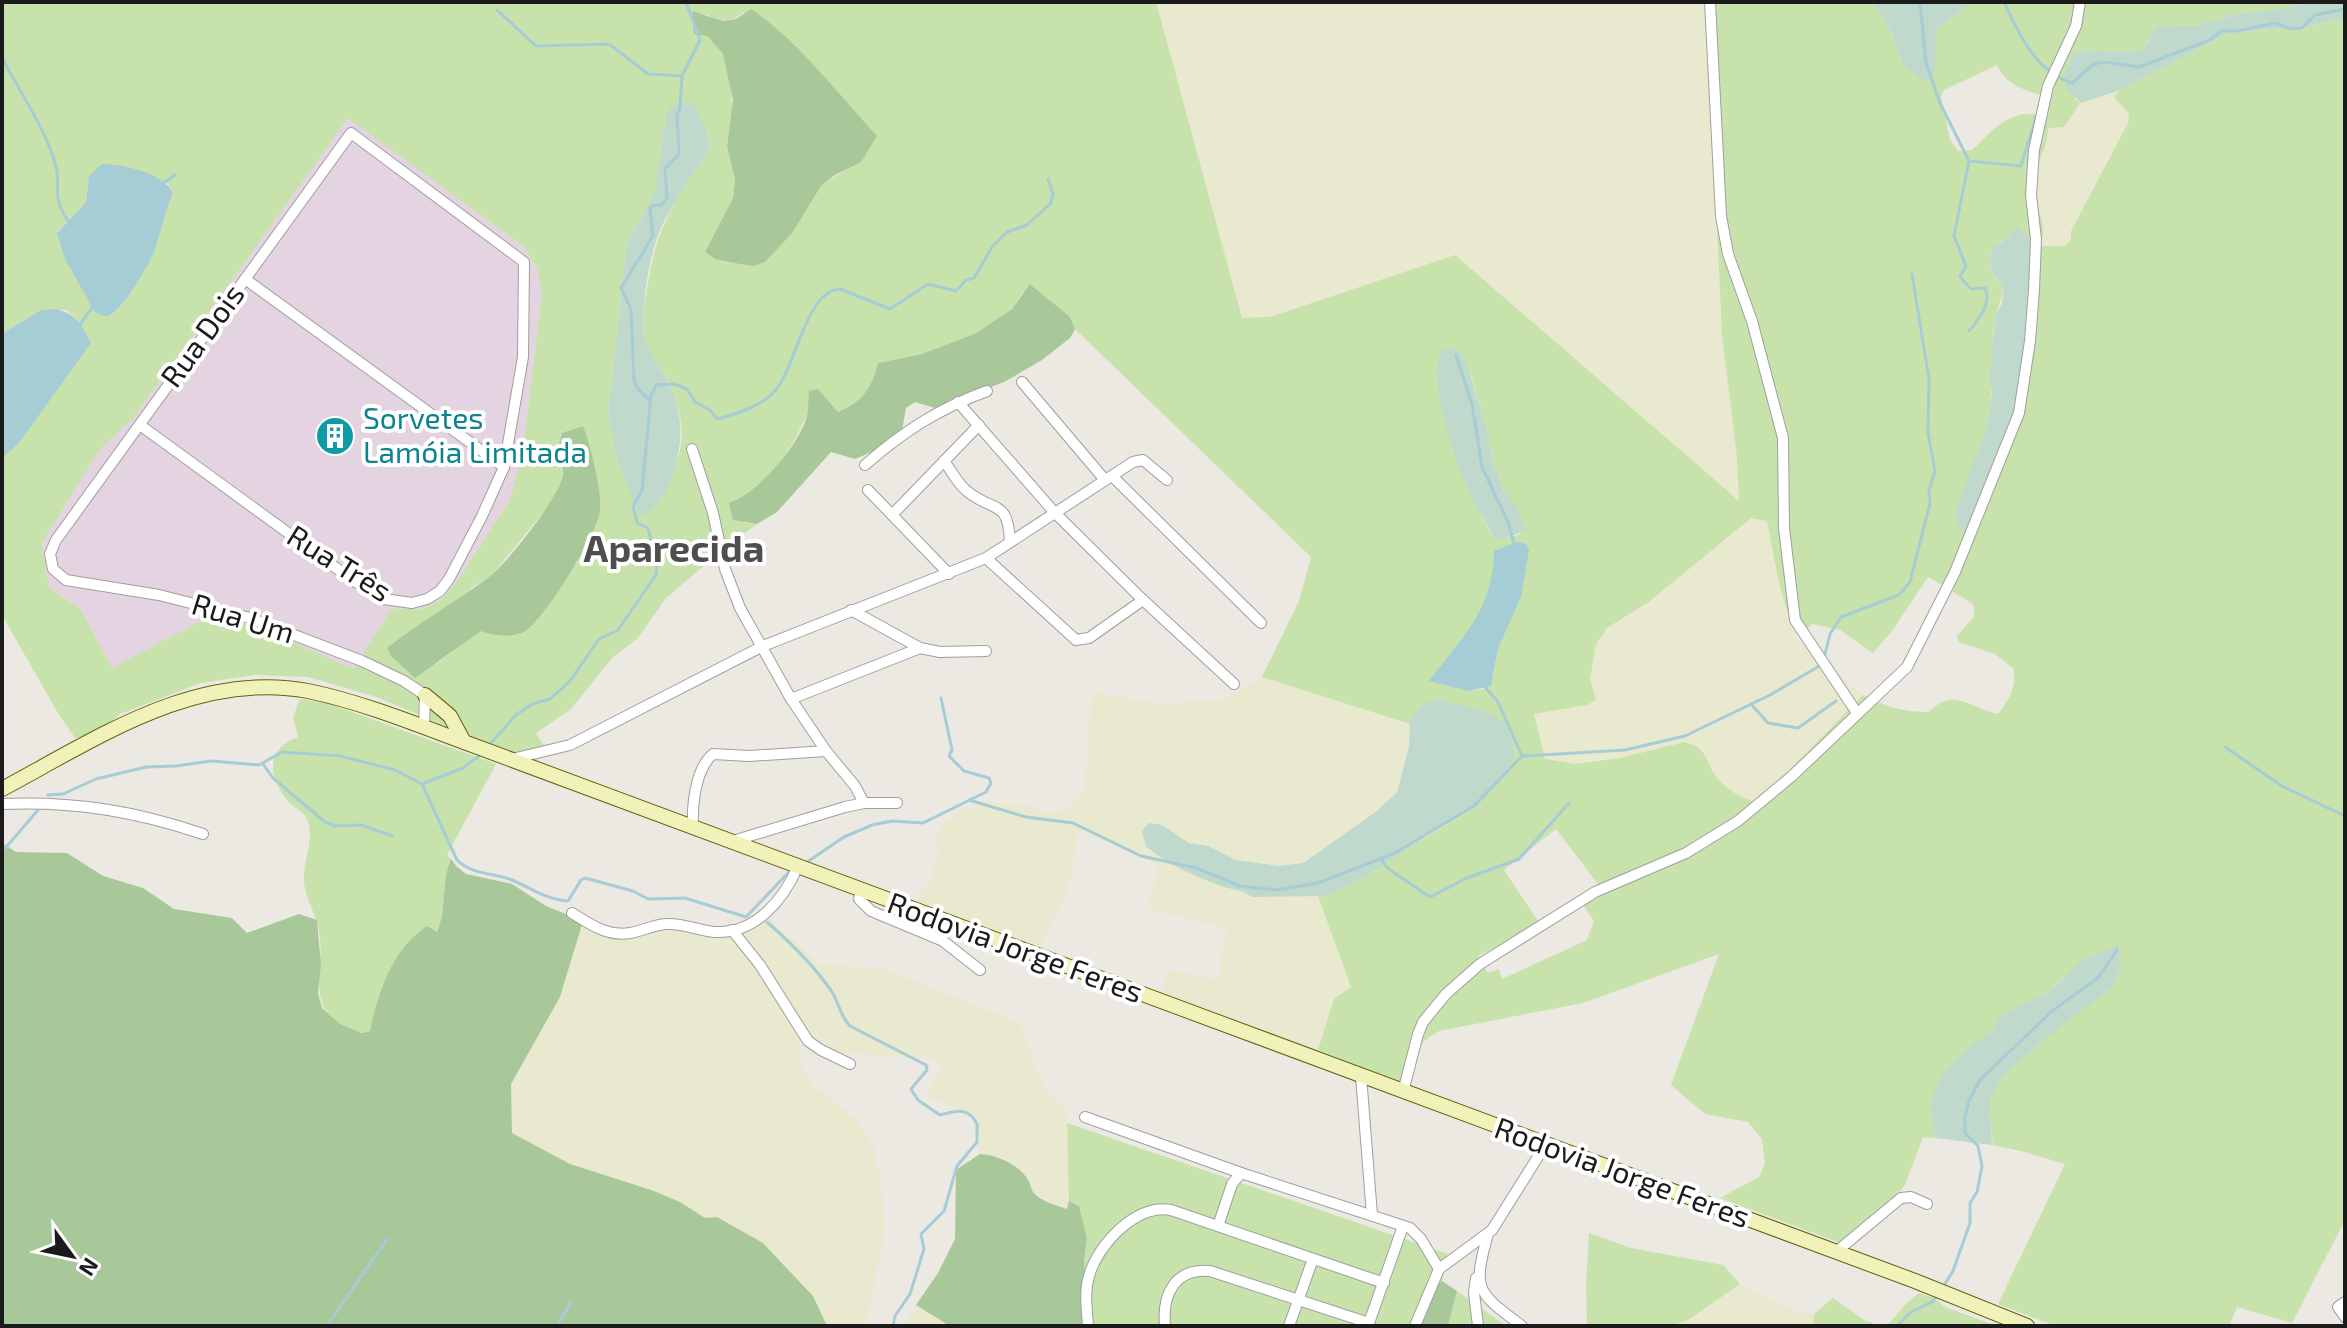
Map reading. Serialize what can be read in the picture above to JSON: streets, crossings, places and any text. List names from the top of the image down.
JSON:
{
  "streets": {
    "main road": ["Rodovia Jorge Feres"],
    "street": ["Rua Dois", "Rua Três", "Rua Um"]
  },
  "crossings": [
    ["Rua Dois", "Rua Três"],
    ["Rua Dois", "Rua Um"]
  ],
  "districts": ["Aparecida"],
  "places": {
    "building": ["Sorvetes Lamóia Limitada"]
  },
  "north": "bottom right"
}
